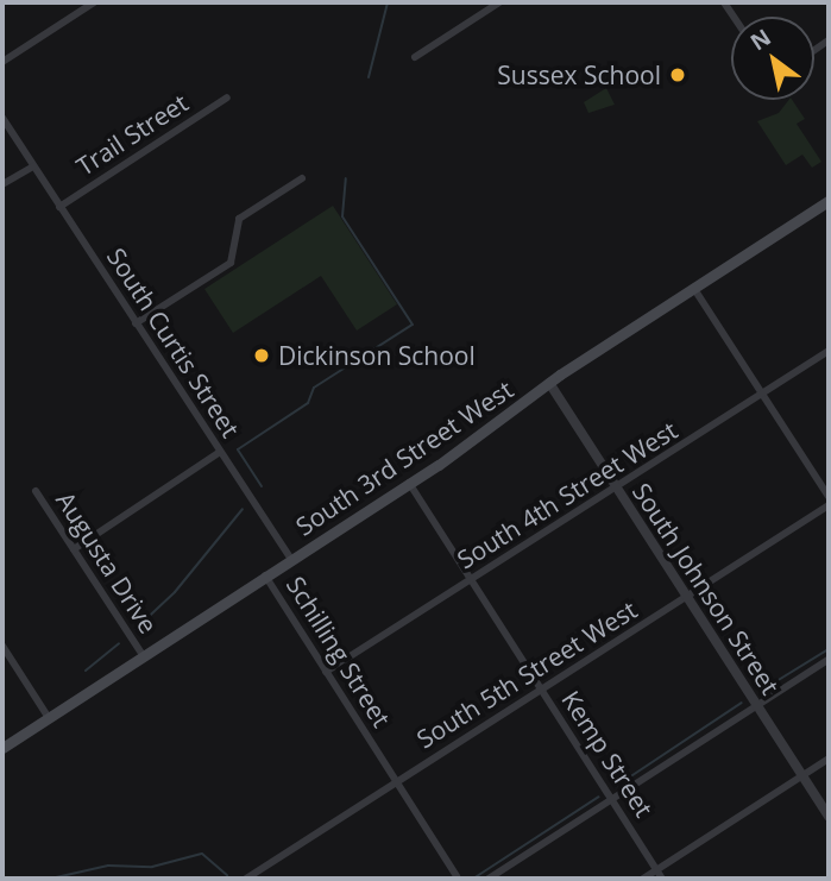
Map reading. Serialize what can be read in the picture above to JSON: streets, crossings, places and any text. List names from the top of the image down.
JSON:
{
  "streets": {
    "main road": ["South 3rd Street West"],
    "street": [
      "Trail Street",
      "South Curtis Street",
      "South 4th Street West",
      "Augusta Drive",
      "South Johnson Street",
      "Schilling Street",
      "South 5th Street West",
      "Kemp Street"
    ]
  },
  "crossings": [
    ["Trail Street", "South Curtis Street"],
    ["South Curtis Street", "South 3rd Street West"],
    ["South 3rd Street West", "Augusta Drive"],
    ["South 3rd Street West", "South Johnson Street"],
    ["South 3rd Street West", "Schilling Street"],
    ["South 3rd Street West", "Kemp Street"],
    ["South 4th Street West", "South Johnson Street"],
    ["South 4th Street West", "Schilling Street"],
    ["South 4th Street West", "Kemp Street"],
    ["South Johnson Street", "South 5th Street West"],
    ["Schilling Street", "South 5th Street West"],
    ["South 5th Street West", "Kemp Street"]
  ],
  "places": ["Sussex School", "Dickinson School"],
  "north": "top left"
}
